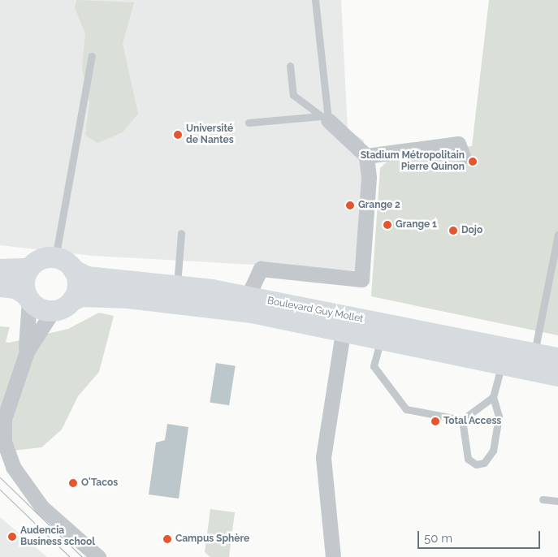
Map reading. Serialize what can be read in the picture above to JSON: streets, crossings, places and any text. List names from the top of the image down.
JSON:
{
  "streets": {
    "main road": ["Boulevard Guy Mollet"]
  },
  "places": [
    "Université de Nantes",
    "Stadium Métropolitain Pierre Quinon",
    "Grange 2",
    "Grange 1",
    "Dojo",
    "Total Access",
    "O'Tacos",
    "Audencia Business school",
    "Campus Sphère"
  ],
  "scale_bar": "50 m"
}
